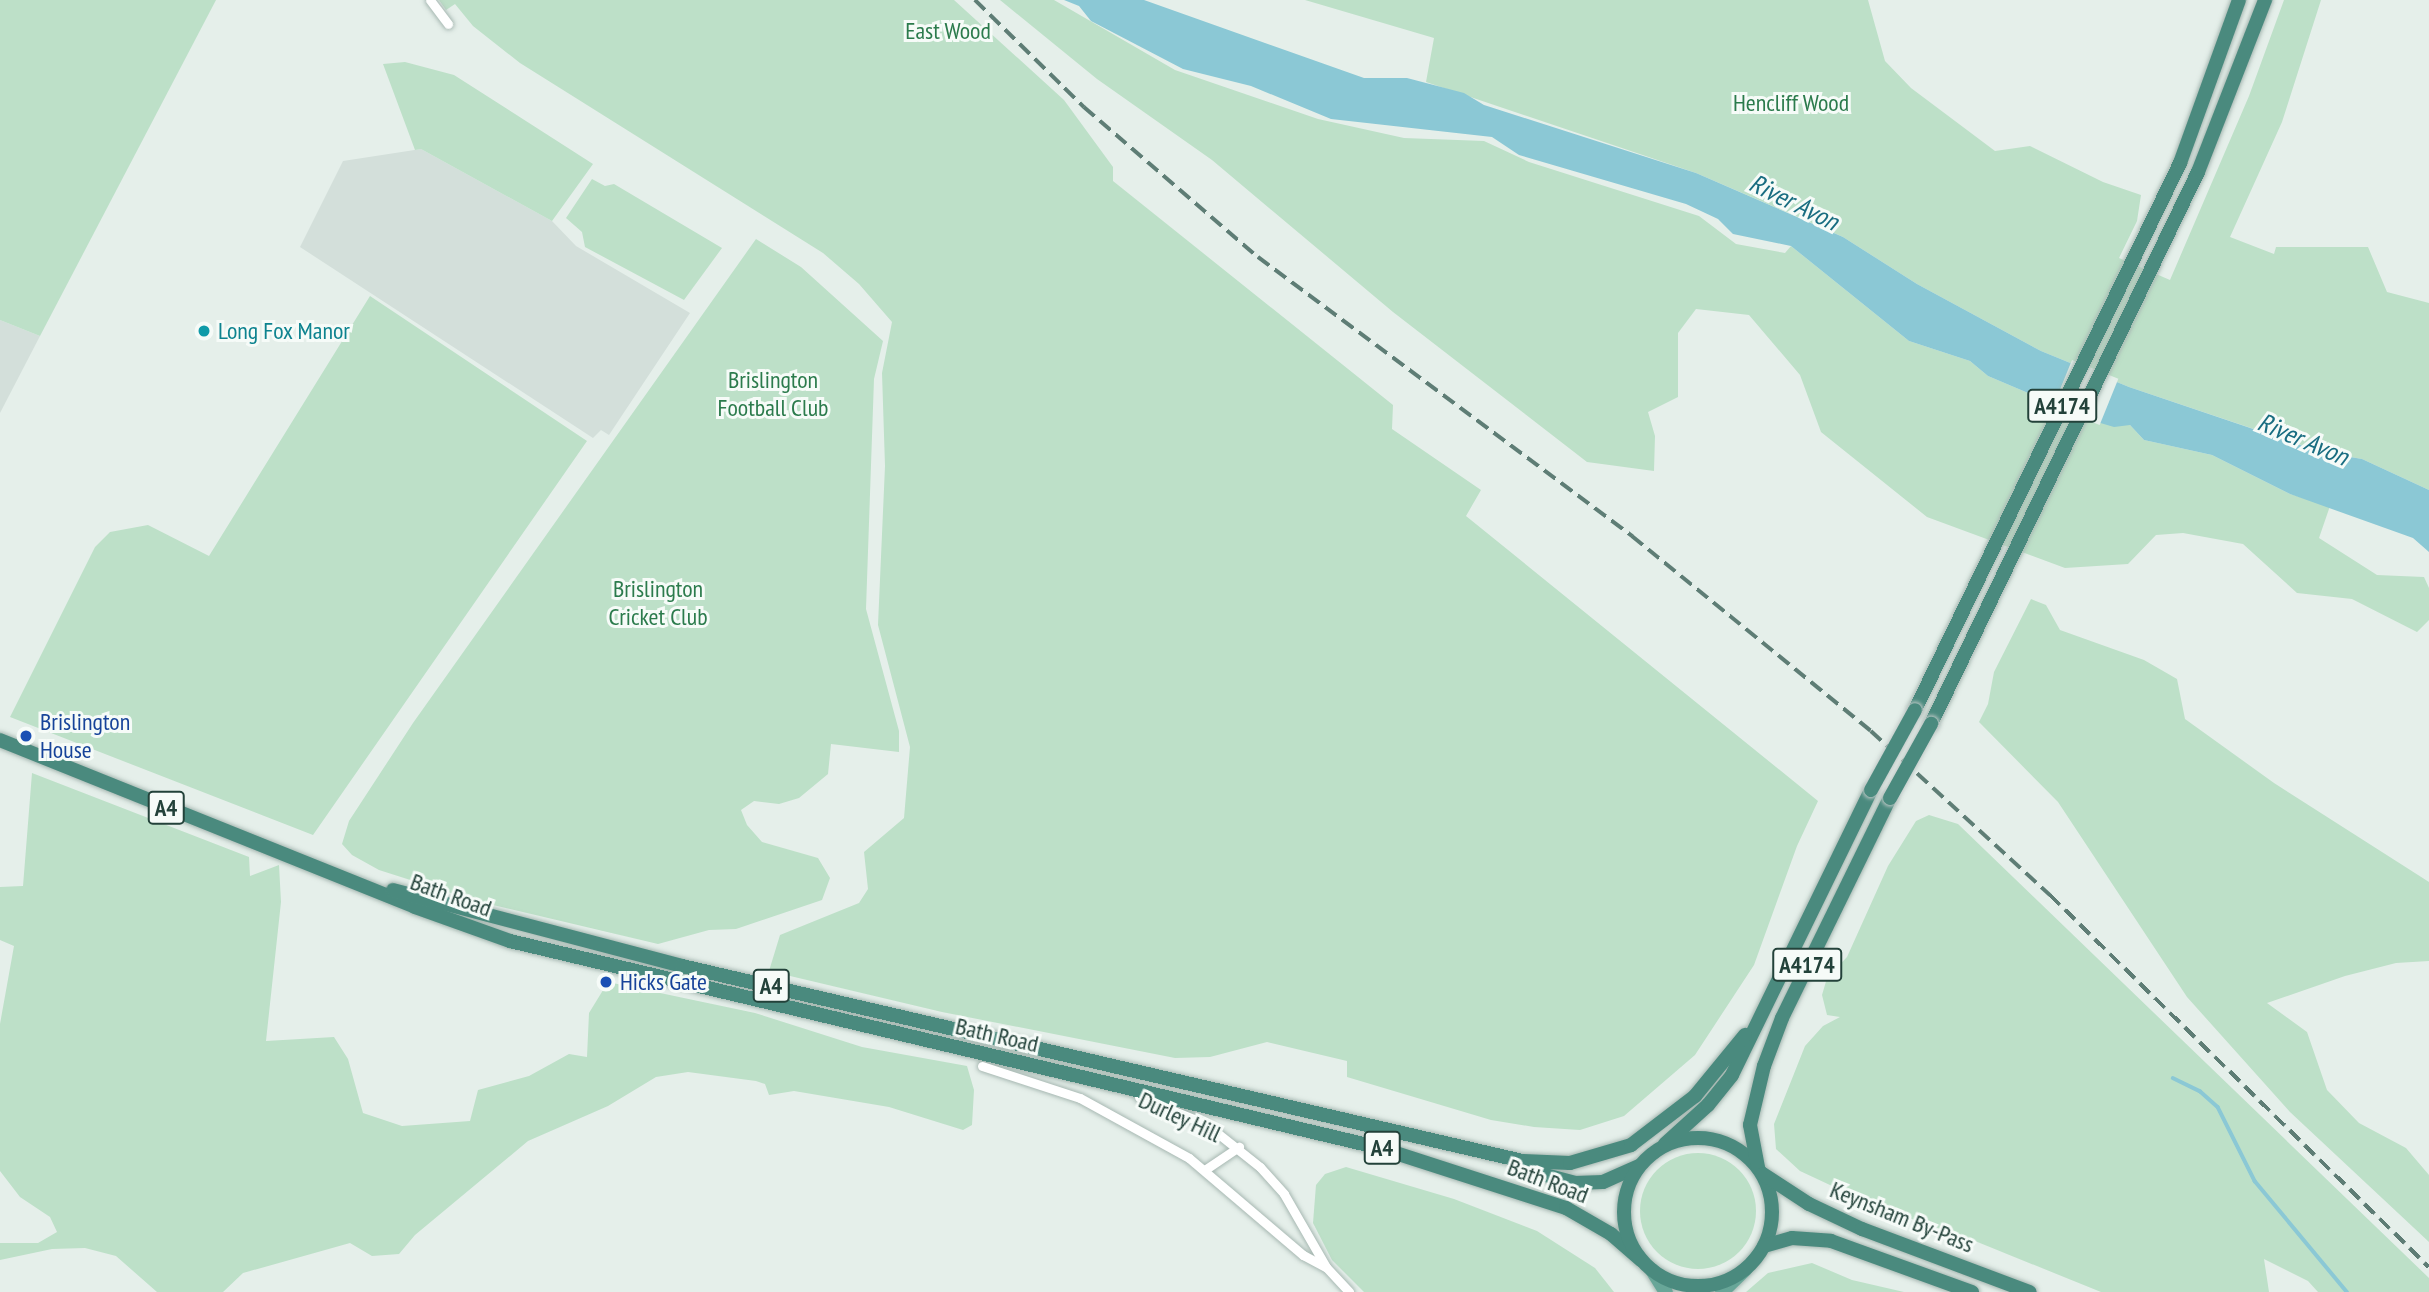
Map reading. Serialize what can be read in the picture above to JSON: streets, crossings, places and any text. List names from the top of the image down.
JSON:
{
  "streets": {
    "highway": [
      "A4174",
      "A4",
      "Bath Road",
      "Keynsham By-Pass"
    ],
    "street": ["Durley Hill"]
  },
  "crossings": [
    ["A4174", "Bath Road"],
    ["A4174", "Keynsham By-Pass"],
    ["Bath Road", "Durley Hill"],
    ["Bath Road", "Keynsham By-Pass"]
  ],
  "water": ["River Avon"],
  "parks": [
    "East Wood",
    "Hencliff Wood",
    "Brislington Football Club",
    "Brislington Cricket Club"
  ],
  "places": ["Long Fox Manor", "Brislington House", "Hicks Gate"]
}
